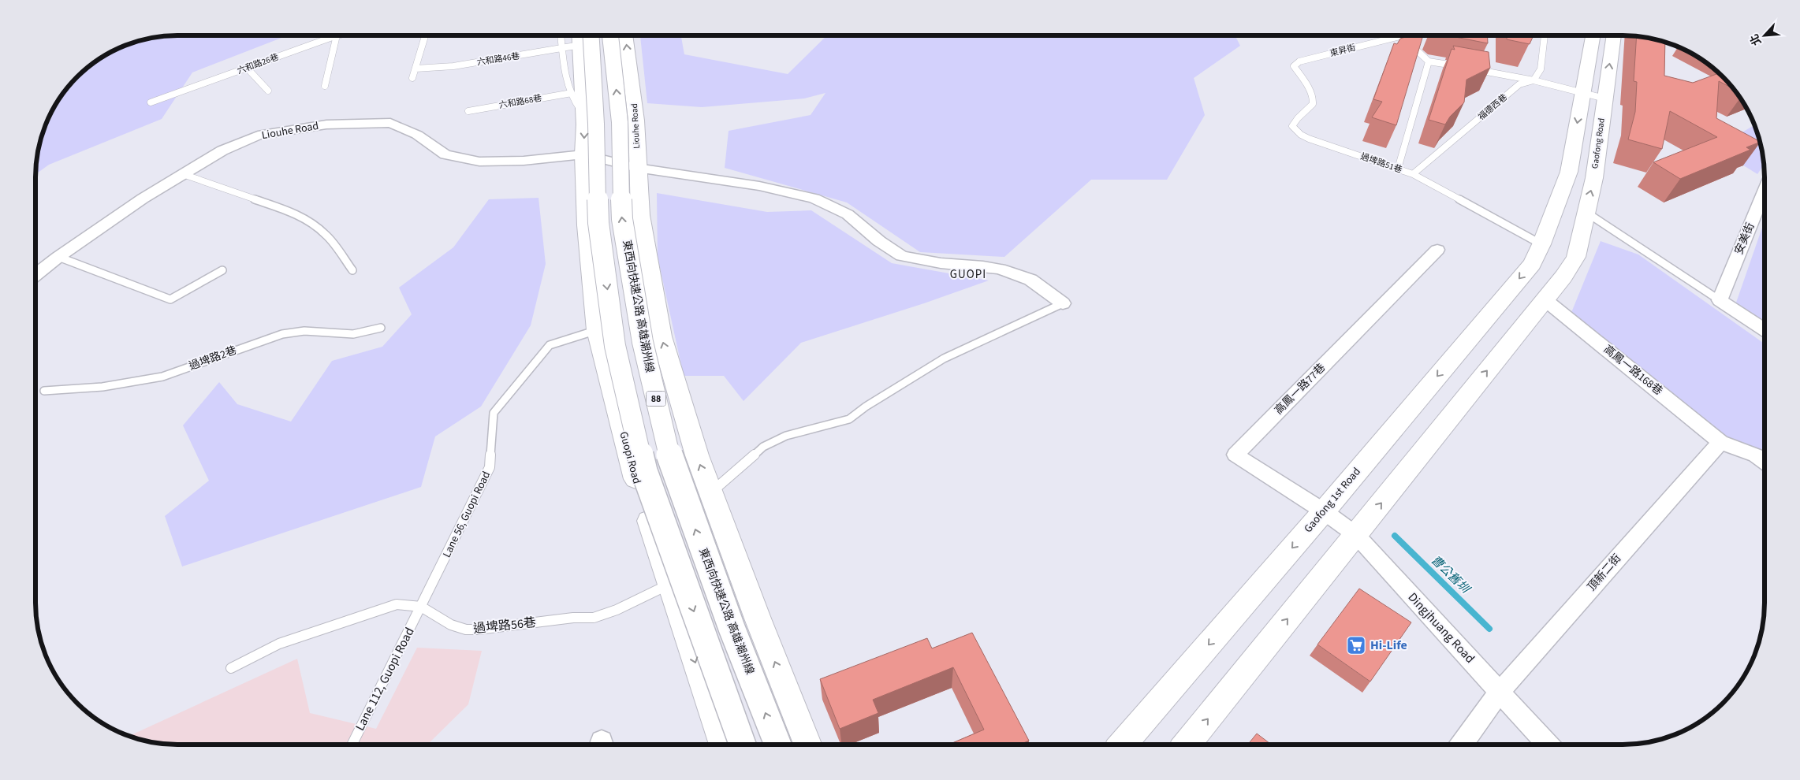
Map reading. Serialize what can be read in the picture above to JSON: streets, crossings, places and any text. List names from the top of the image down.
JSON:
{
  "streets": {
    "main road": [
      "Liouhe Road",
      "Gaofong Road",
      "東西向快速公路 高雄潮州線",
      "88",
      "Guopi Road",
      "Gaofong 1st Road"
    ],
    "street": [
      "安美街",
      "高鳳一路168巷",
      "高鳳一路77巷",
      "頂新二街",
      "Dingjhuang Road"
    ],
    "lane": [
      "東昇街",
      "六和路46巷",
      "六和路26巷",
      "六和路68巷",
      "福德西巷",
      "過埤路51巷",
      "過埤路2巷",
      "Lane 56, Guopi Road",
      "過埤路56巷",
      "Lane 112, Guopi Road"
    ]
  },
  "crossings": [
    ["東昇街", "過埤路51巷"],
    ["福德西巷", "過埤路51巷"],
    ["Liouhe Road", "Guopi Road"],
    ["Gaofong Road", "高鳳一路168巷"],
    ["過埤路51巷", "Gaofong 1st Road"],
    ["高鳳一路168巷", "頂新二街"],
    ["高鳳一路77巷", "Gaofong 1st Road"],
    ["高鳳一路77巷", "Dingjhuang Road"],
    ["Guopi Road", "Lane 56, Guopi Road"],
    ["Guopi Road", "過埤路56巷"],
    ["Gaofong 1st Road", "Dingjhuang Road"],
    ["Lane 56, Guopi Road", "過埤路56巷"],
    ["Lane 56, Guopi Road", "Lane 112, Guopi Road"],
    ["頂新二街", "Dingjhuang Road"],
    ["過埤路56巷", "Lane 112, Guopi Road"]
  ],
  "districts": ["GUOPI"],
  "water": ["曹公舊圳"],
  "places": {
    "supermarket": ["Hi-Life"]
  },
  "north": "bottom left"
}
